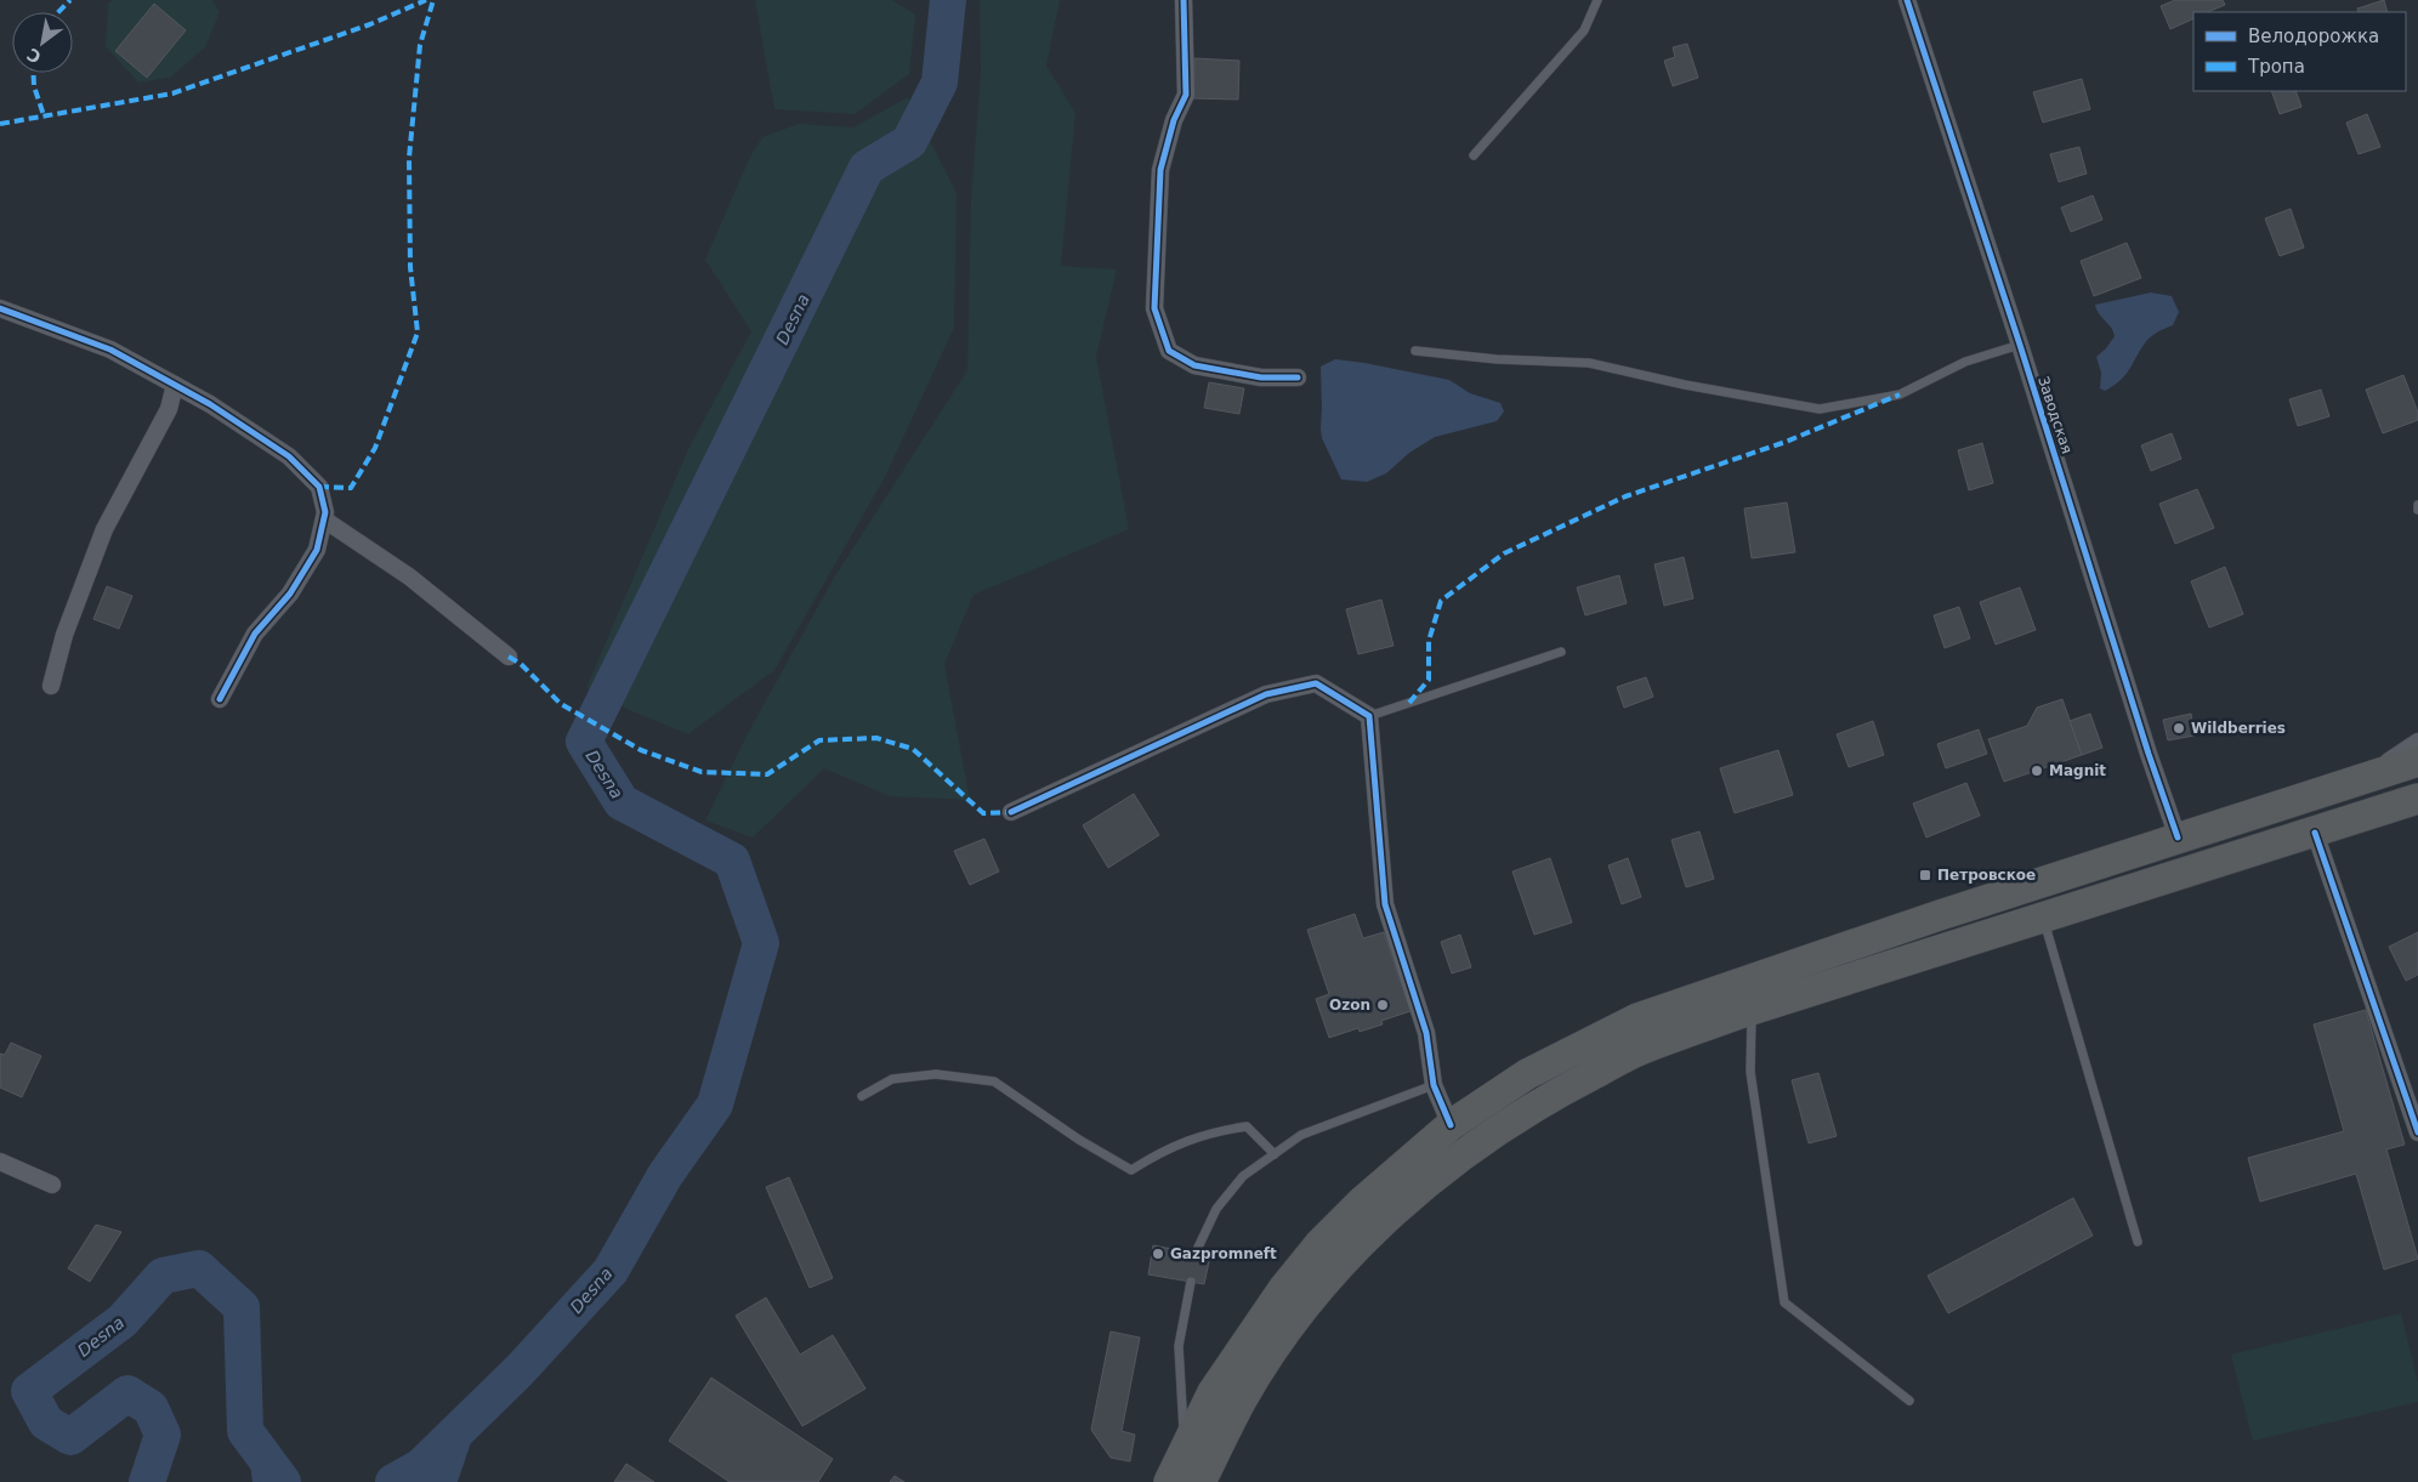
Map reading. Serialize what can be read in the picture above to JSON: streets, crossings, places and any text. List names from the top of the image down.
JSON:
{
  "streets": {
    "street": ["Заводская"]
  },
  "water": ["Desna"],
  "places": {
    "other": [
      "Wildberries",
      "Magnit",
      "Ozon",
      "Gazpromneft"
    ],
    "transit": ["Петровское"]
  },
  "legend": ["Велодорожка", "Тропа"],
  "north": "bottom left"
}
